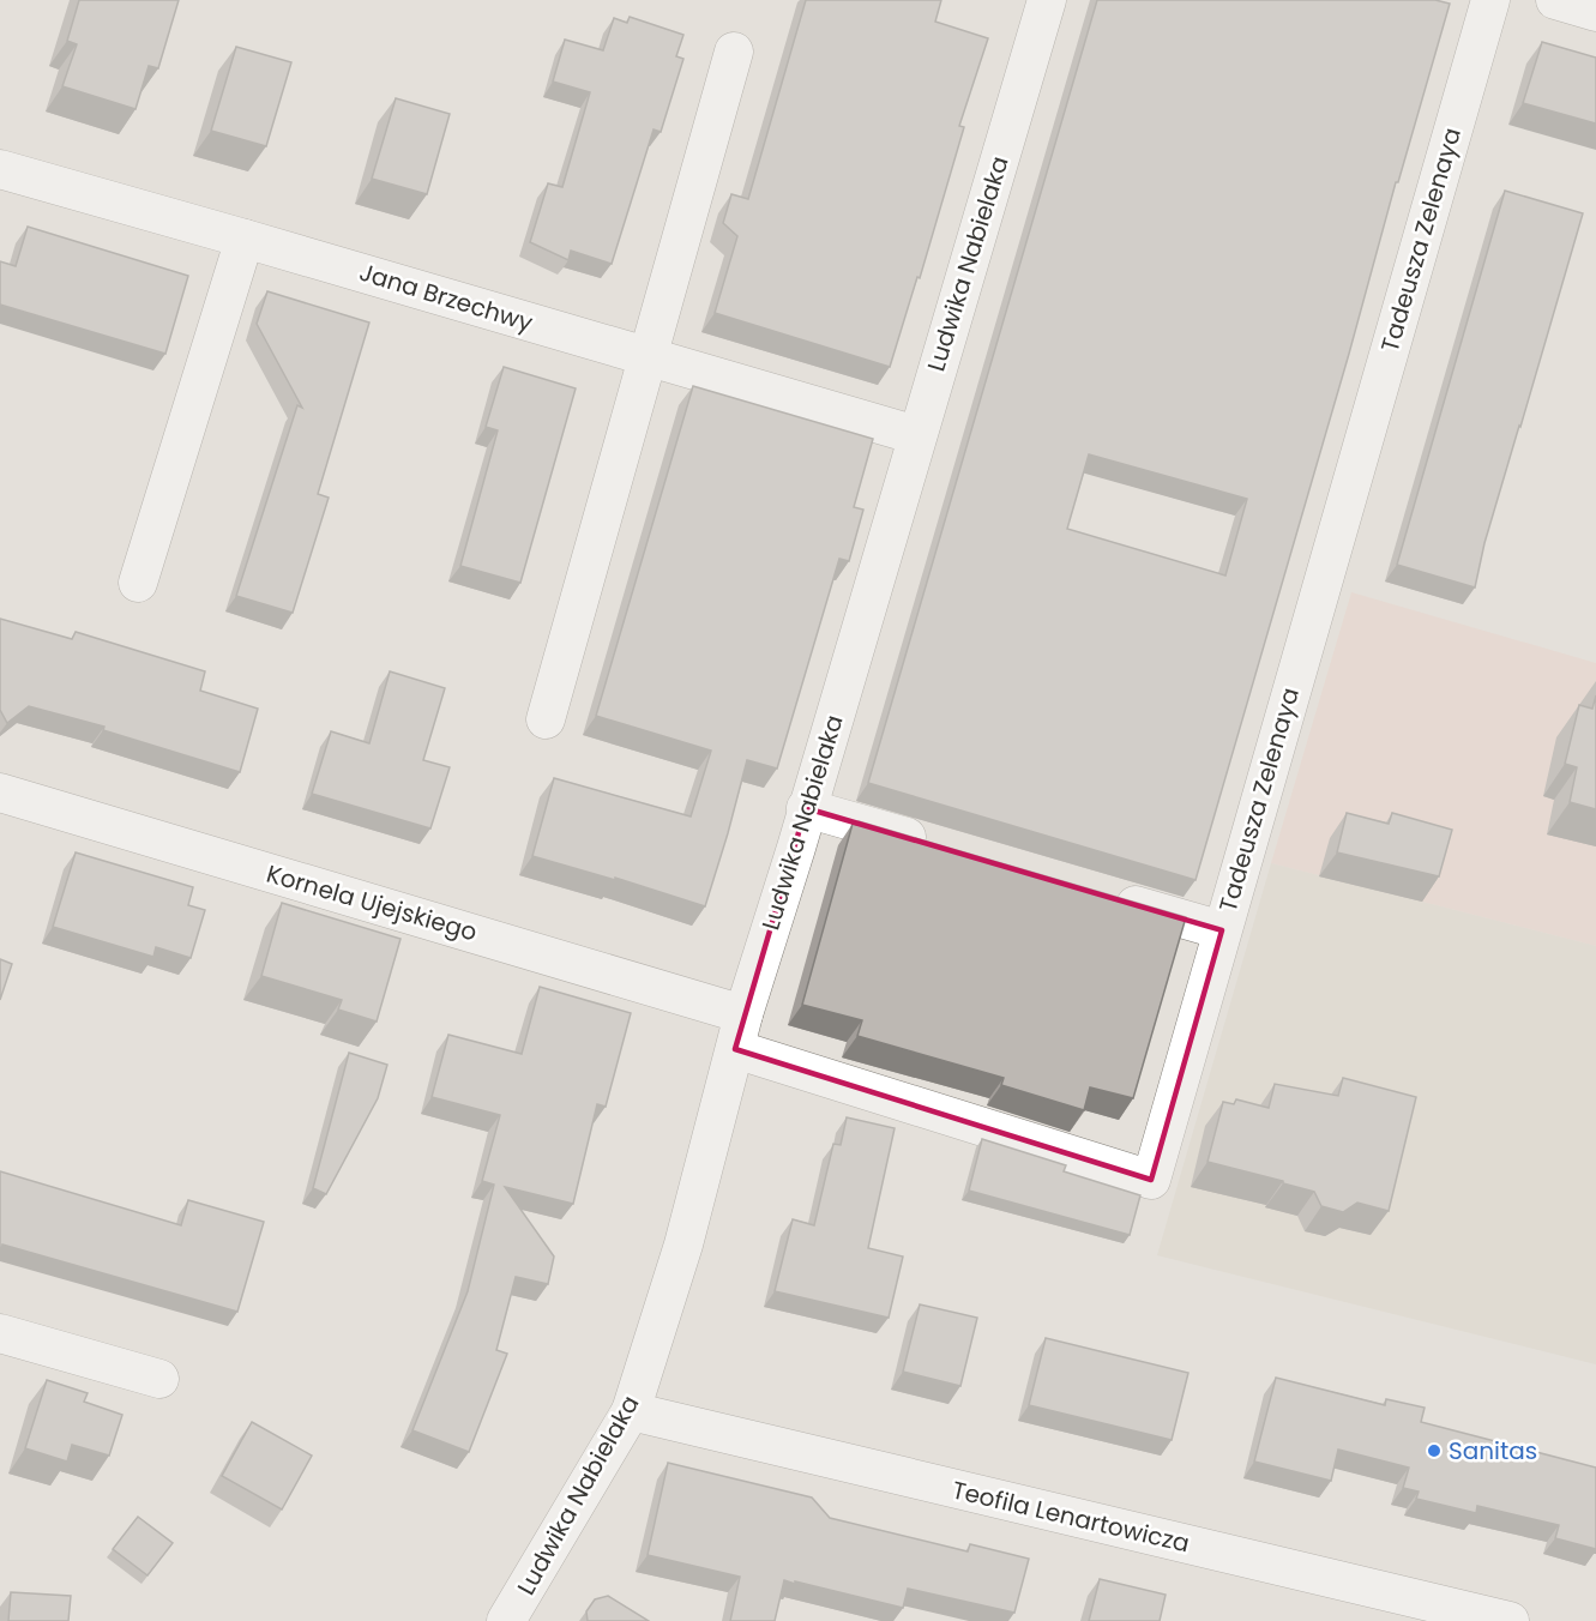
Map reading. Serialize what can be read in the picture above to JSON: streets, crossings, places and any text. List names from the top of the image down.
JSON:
{
  "streets": {
    "street": [
      "Tadeusza Zelenaya",
      "Ludwika Nabielaka",
      "Jana Brzechwy",
      "Kornela Ujejskiego",
      "Teofila Lenartowicza"
    ]
  },
  "crossings": [
    ["Tadeusza Zelenaya", "Ludwika Nabielaka"],
    ["Tadeusza Zelenaya", "Kornela Ujejskiego"],
    ["Ludwika Nabielaka", "Jana Brzechwy"],
    ["Ludwika Nabielaka", "Kornela Ujejskiego"],
    ["Ludwika Nabielaka", "Teofila Lenartowicza"]
  ],
  "places": ["Sanitas"]
}
